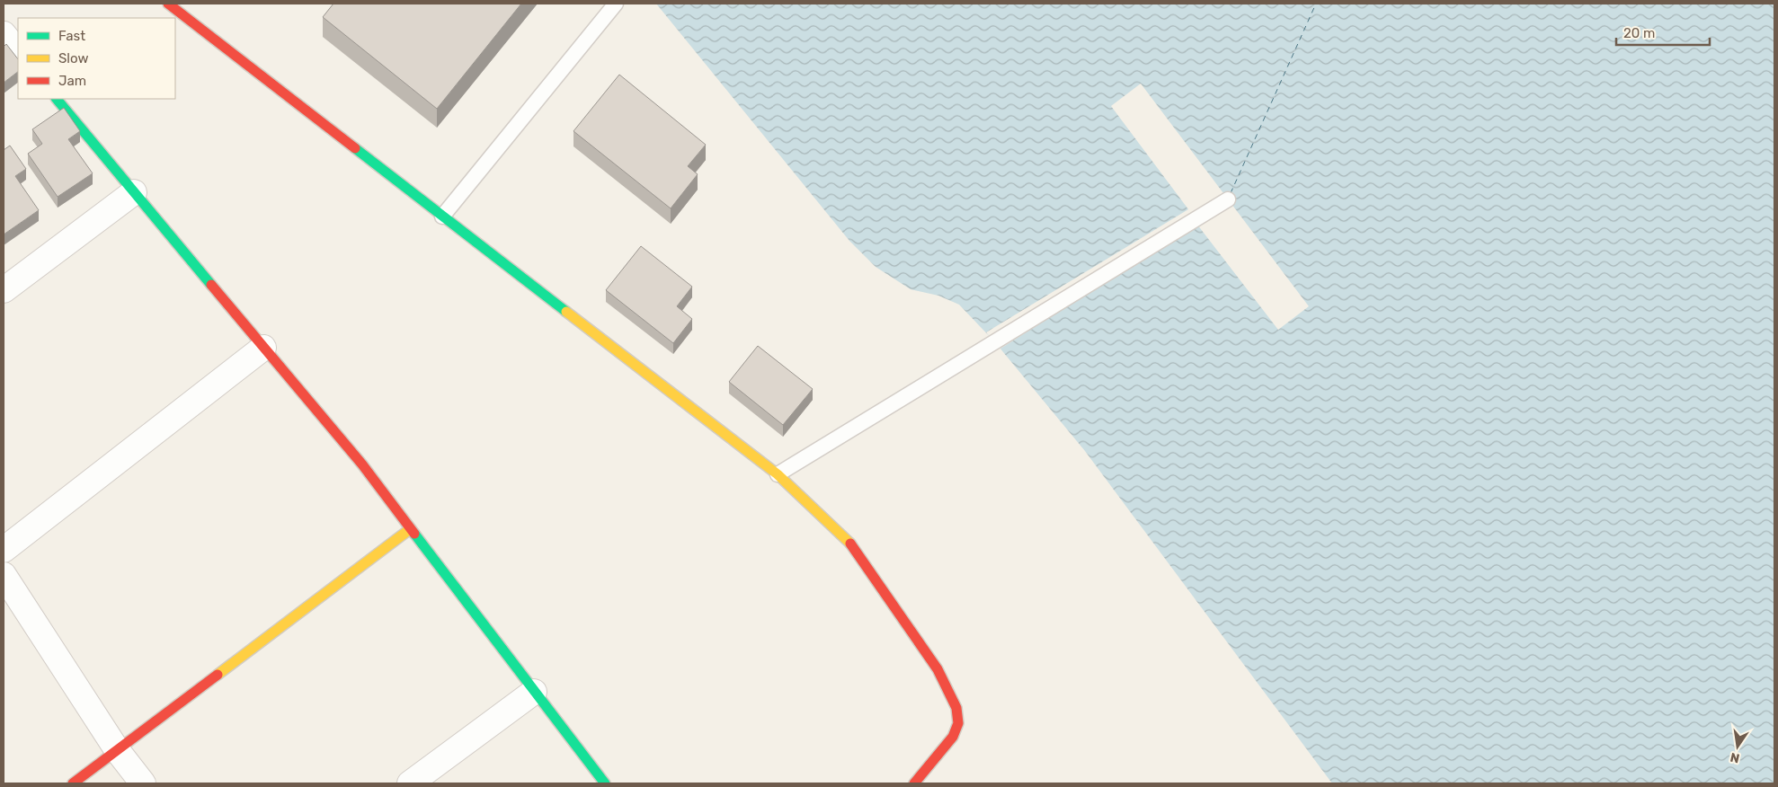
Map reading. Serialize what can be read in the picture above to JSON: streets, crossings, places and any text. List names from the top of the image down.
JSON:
{
  "legend": ["Fast", "Slow", "Jam"],
  "scale_bar": "20 m",
  "north": "bottom"
}
